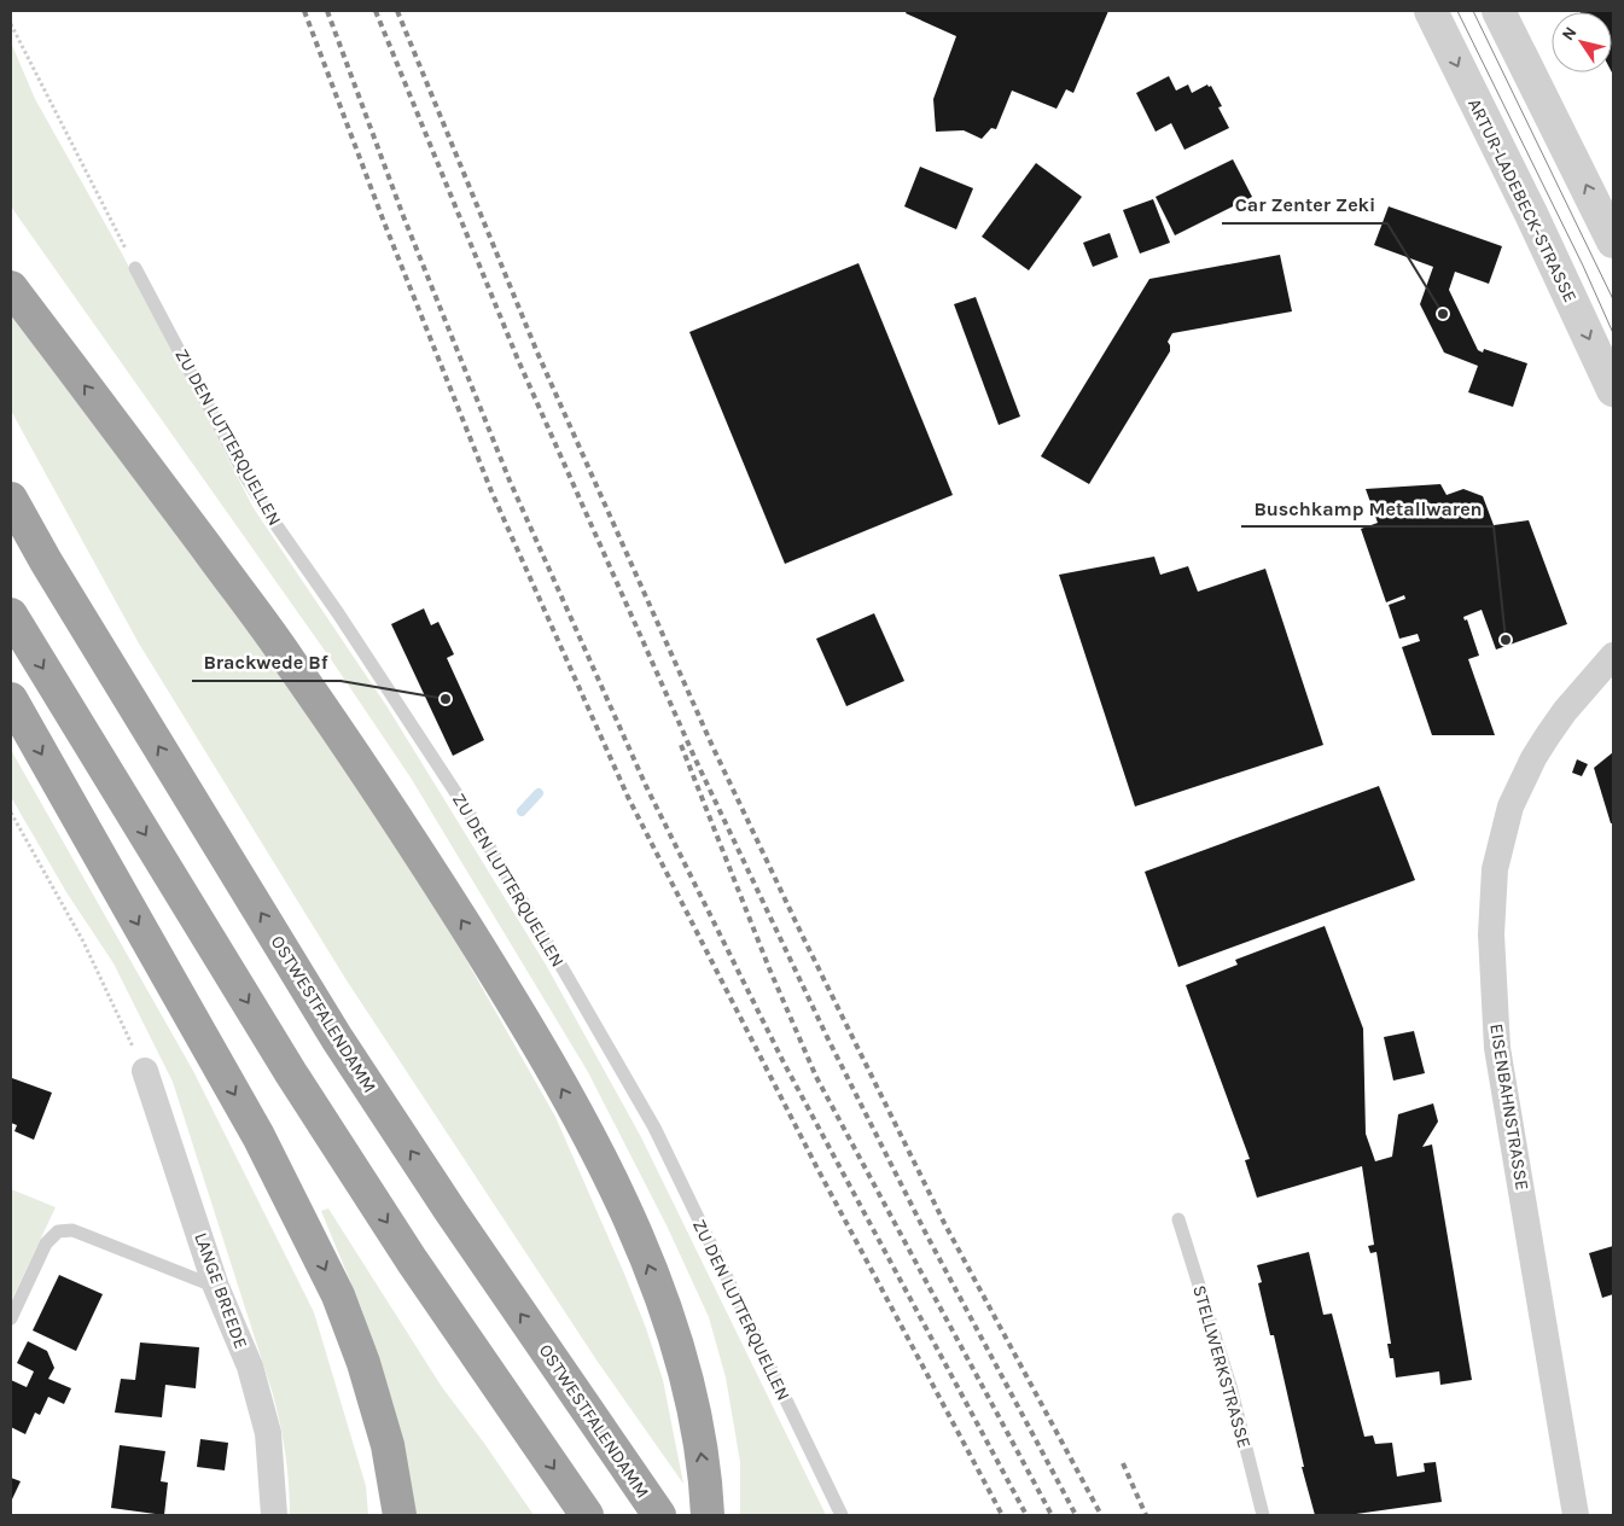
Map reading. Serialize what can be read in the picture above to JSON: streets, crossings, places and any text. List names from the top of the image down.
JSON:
{
  "streets": {
    "highway": ["OSTWESTFALENDAMM"],
    "street": ["ARTUR-LADEBECK-STRASSE", "EISENBAHNSTRASSE", "LANGE BREEDE"],
    "lane": ["ZU DEN LUTTERQUELLEN", "STELLWERKSTRASSE"]
  },
  "places": ["Car Zenter Zeki", "Buschkamp Metallwaren", "Brackwede Bf"],
  "north": "top left"
}
